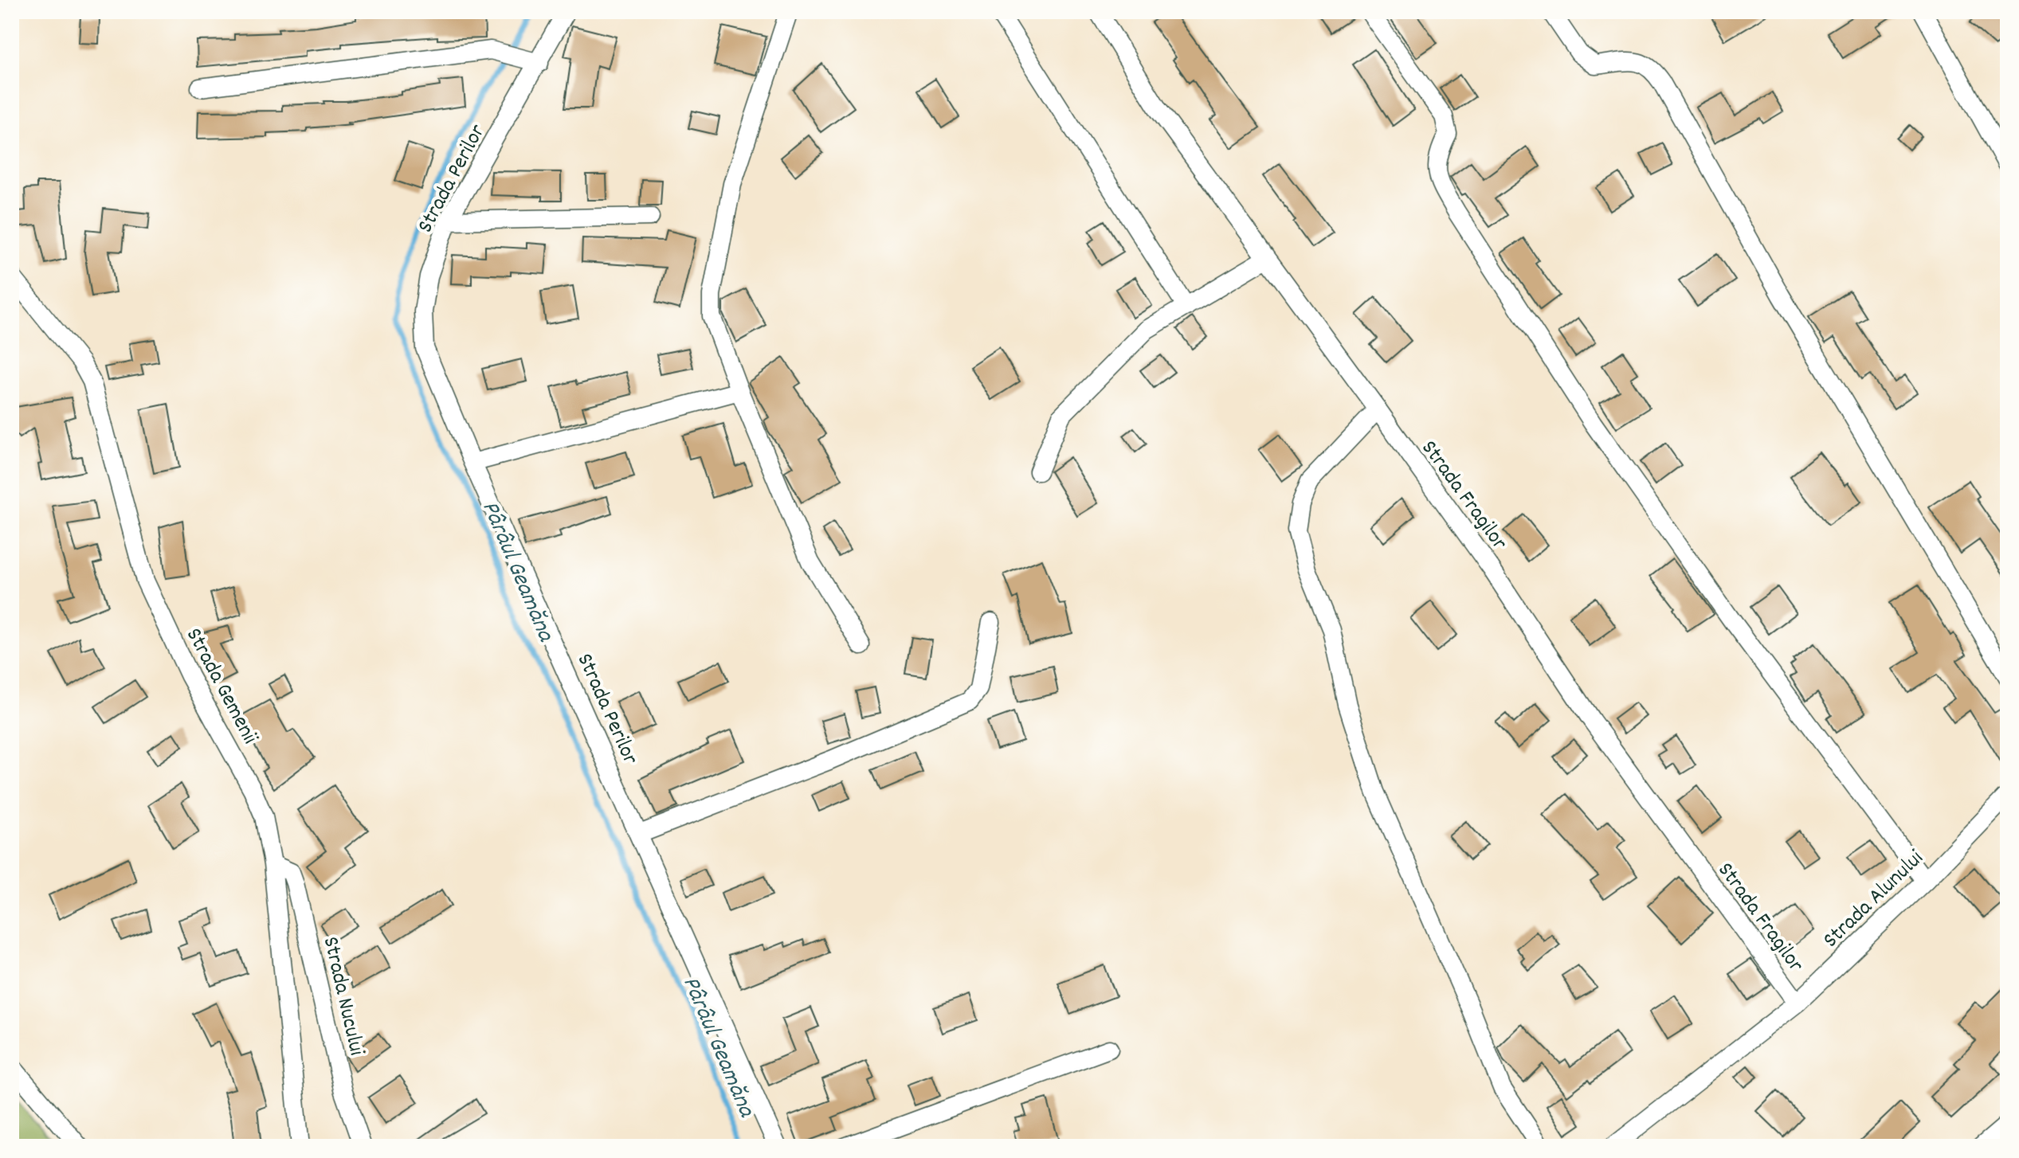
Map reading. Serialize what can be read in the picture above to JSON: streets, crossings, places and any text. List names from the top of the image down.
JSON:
{
  "streets": {
    "street": [
      "Strada Perilor",
      "Strada Fragilor",
      "Strada Gemenii",
      "Strada Alunului",
      "Strada Nucului"
    ]
  },
  "crossings": [
    ["Strada Fragilor", "Strada Alunului"],
    ["Strada Gemenii", "Strada Nucului"]
  ],
  "water": ["Pârâul Geamăna"]
}
